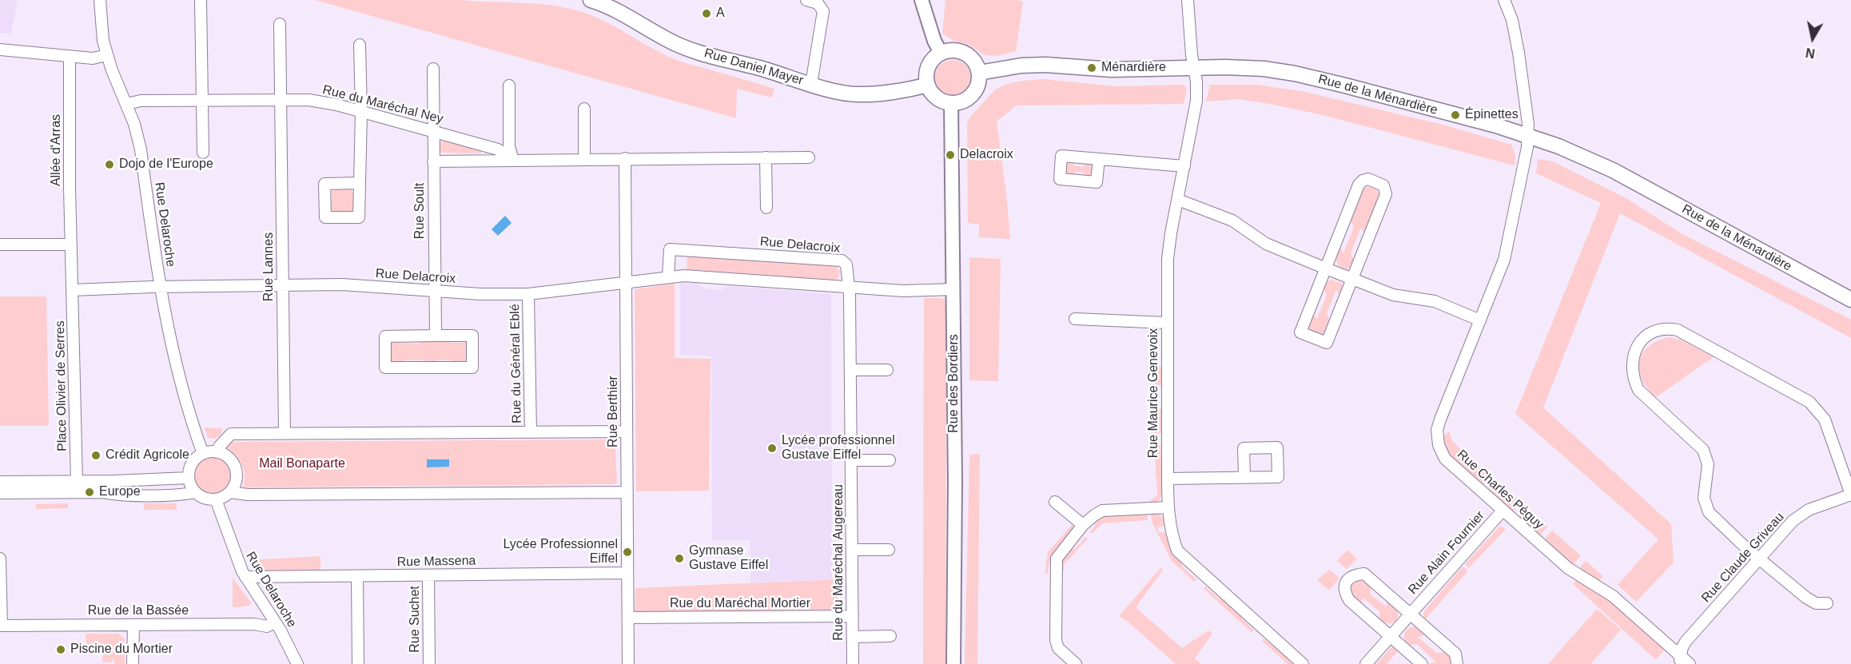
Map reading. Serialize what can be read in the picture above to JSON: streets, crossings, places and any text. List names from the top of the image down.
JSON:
{
  "streets": {
    "main road": ["Rue Daniel Mayer", "Rue de la Ménardière"],
    "street": [
      "Rue du Maréchal Ney",
      "Allée d'Arras",
      "Rue Soult",
      "Rue Delaroche",
      "Rue Delacroix",
      "Rue Lannes",
      "Rue du Général Eblé",
      "Rue des Bordiers",
      "Place Olivier de Serres",
      "Rue Maurice Genevoix",
      "Rue Berthier",
      "Rue Charles Péguy",
      "Rue Alain Fournier",
      "Rue Claude Griveau",
      "Rue Massena",
      "Rue du Maréchal Augereau",
      "Rue du Maréchal Mortier",
      "Rue de la Bassée",
      "Rue Suchet"
    ]
  },
  "crossings": [
    ["Rue Daniel Mayer", "Rue de la Ménardière"],
    ["Rue Daniel Mayer", "Rue des Bordiers"],
    ["Rue de la Ménardière", "Rue des Bordiers"],
    ["Rue de la Ménardière", "Rue Maurice Genevoix"],
    ["Rue de la Ménardière", "Rue Charles Péguy"],
    ["Rue du Maréchal Ney", "Rue Soult"],
    ["Rue du Maréchal Ney", "Rue Delaroche"],
    ["Rue du Maréchal Ney", "Rue Lannes"],
    ["Allée d'Arras", "Rue Delacroix"],
    ["Allée d'Arras", "Place Olivier de Serres"],
    ["Rue Soult", "Rue Delacroix"],
    ["Rue Delaroche", "Rue Delacroix"],
    ["Rue Delaroche", "Rue Massena"],
    ["Rue Delaroche", "Rue de la Bassée"],
    ["Rue Delacroix", "Rue Lannes"],
    ["Rue Delacroix", "Rue du Général Eblé"],
    ["Rue Delacroix", "Rue des Bordiers"],
    ["Rue Delacroix", "Place Olivier de Serres"],
    ["Rue Delacroix", "Rue Berthier"],
    ["Rue Delacroix", "Rue du Maréchal Augereau"],
    ["Rue Berthier", "Rue Massena"],
    ["Rue Berthier", "Rue du Maréchal Mortier"],
    ["Rue Charles Péguy", "Rue Alain Fournier"],
    ["Rue Charles Péguy", "Rue Claude Griveau"],
    ["Rue Massena", "Rue Suchet"],
    ["Rue du Maréchal Augereau", "Rue du Maréchal Mortier"]
  ],
  "parks": ["Mail Bonaparte"],
  "places": [
    "A",
    "Ménardière",
    "Épinettes",
    "Delacroix",
    "Dojo de l'Europe",
    "Lycée professionnel Gustave Eiffel",
    "Crédit Agricole",
    "Europe",
    "Lycée Professionnel Eiffel",
    "Gymnase Gustave Eiffel",
    "Piscine du Mortier"
  ],
  "north": "bottom"
}
